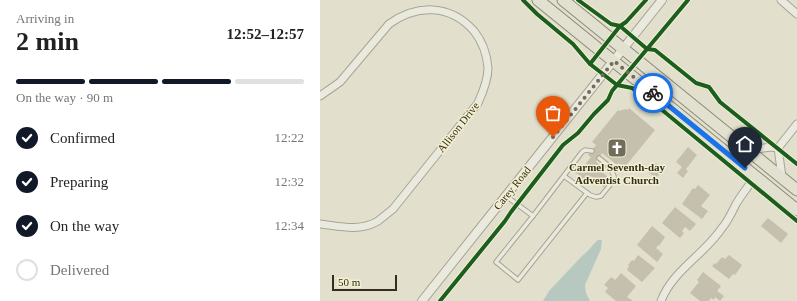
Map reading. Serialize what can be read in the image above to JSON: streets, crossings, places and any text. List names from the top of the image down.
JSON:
{
  "streets": {
    "street": ["Allison Drive", "Carey Road"]
  },
  "places": {
    "church": ["Carmel Seventh-day Adventist Church"]
  },
  "scale_bar": "50 m",
  "page": {
    "heading": ["2 min", "Arriving in", "12:52–12:57"],
    "bar": "On the way · 90 m",
    "list": [
      ["Confirmed", "12:22"],
      ["Preparing", "12:32"],
      ["On the way", "12:34"],
      "Delivered"
    ],
    "scale": "50 m"
  }
}
